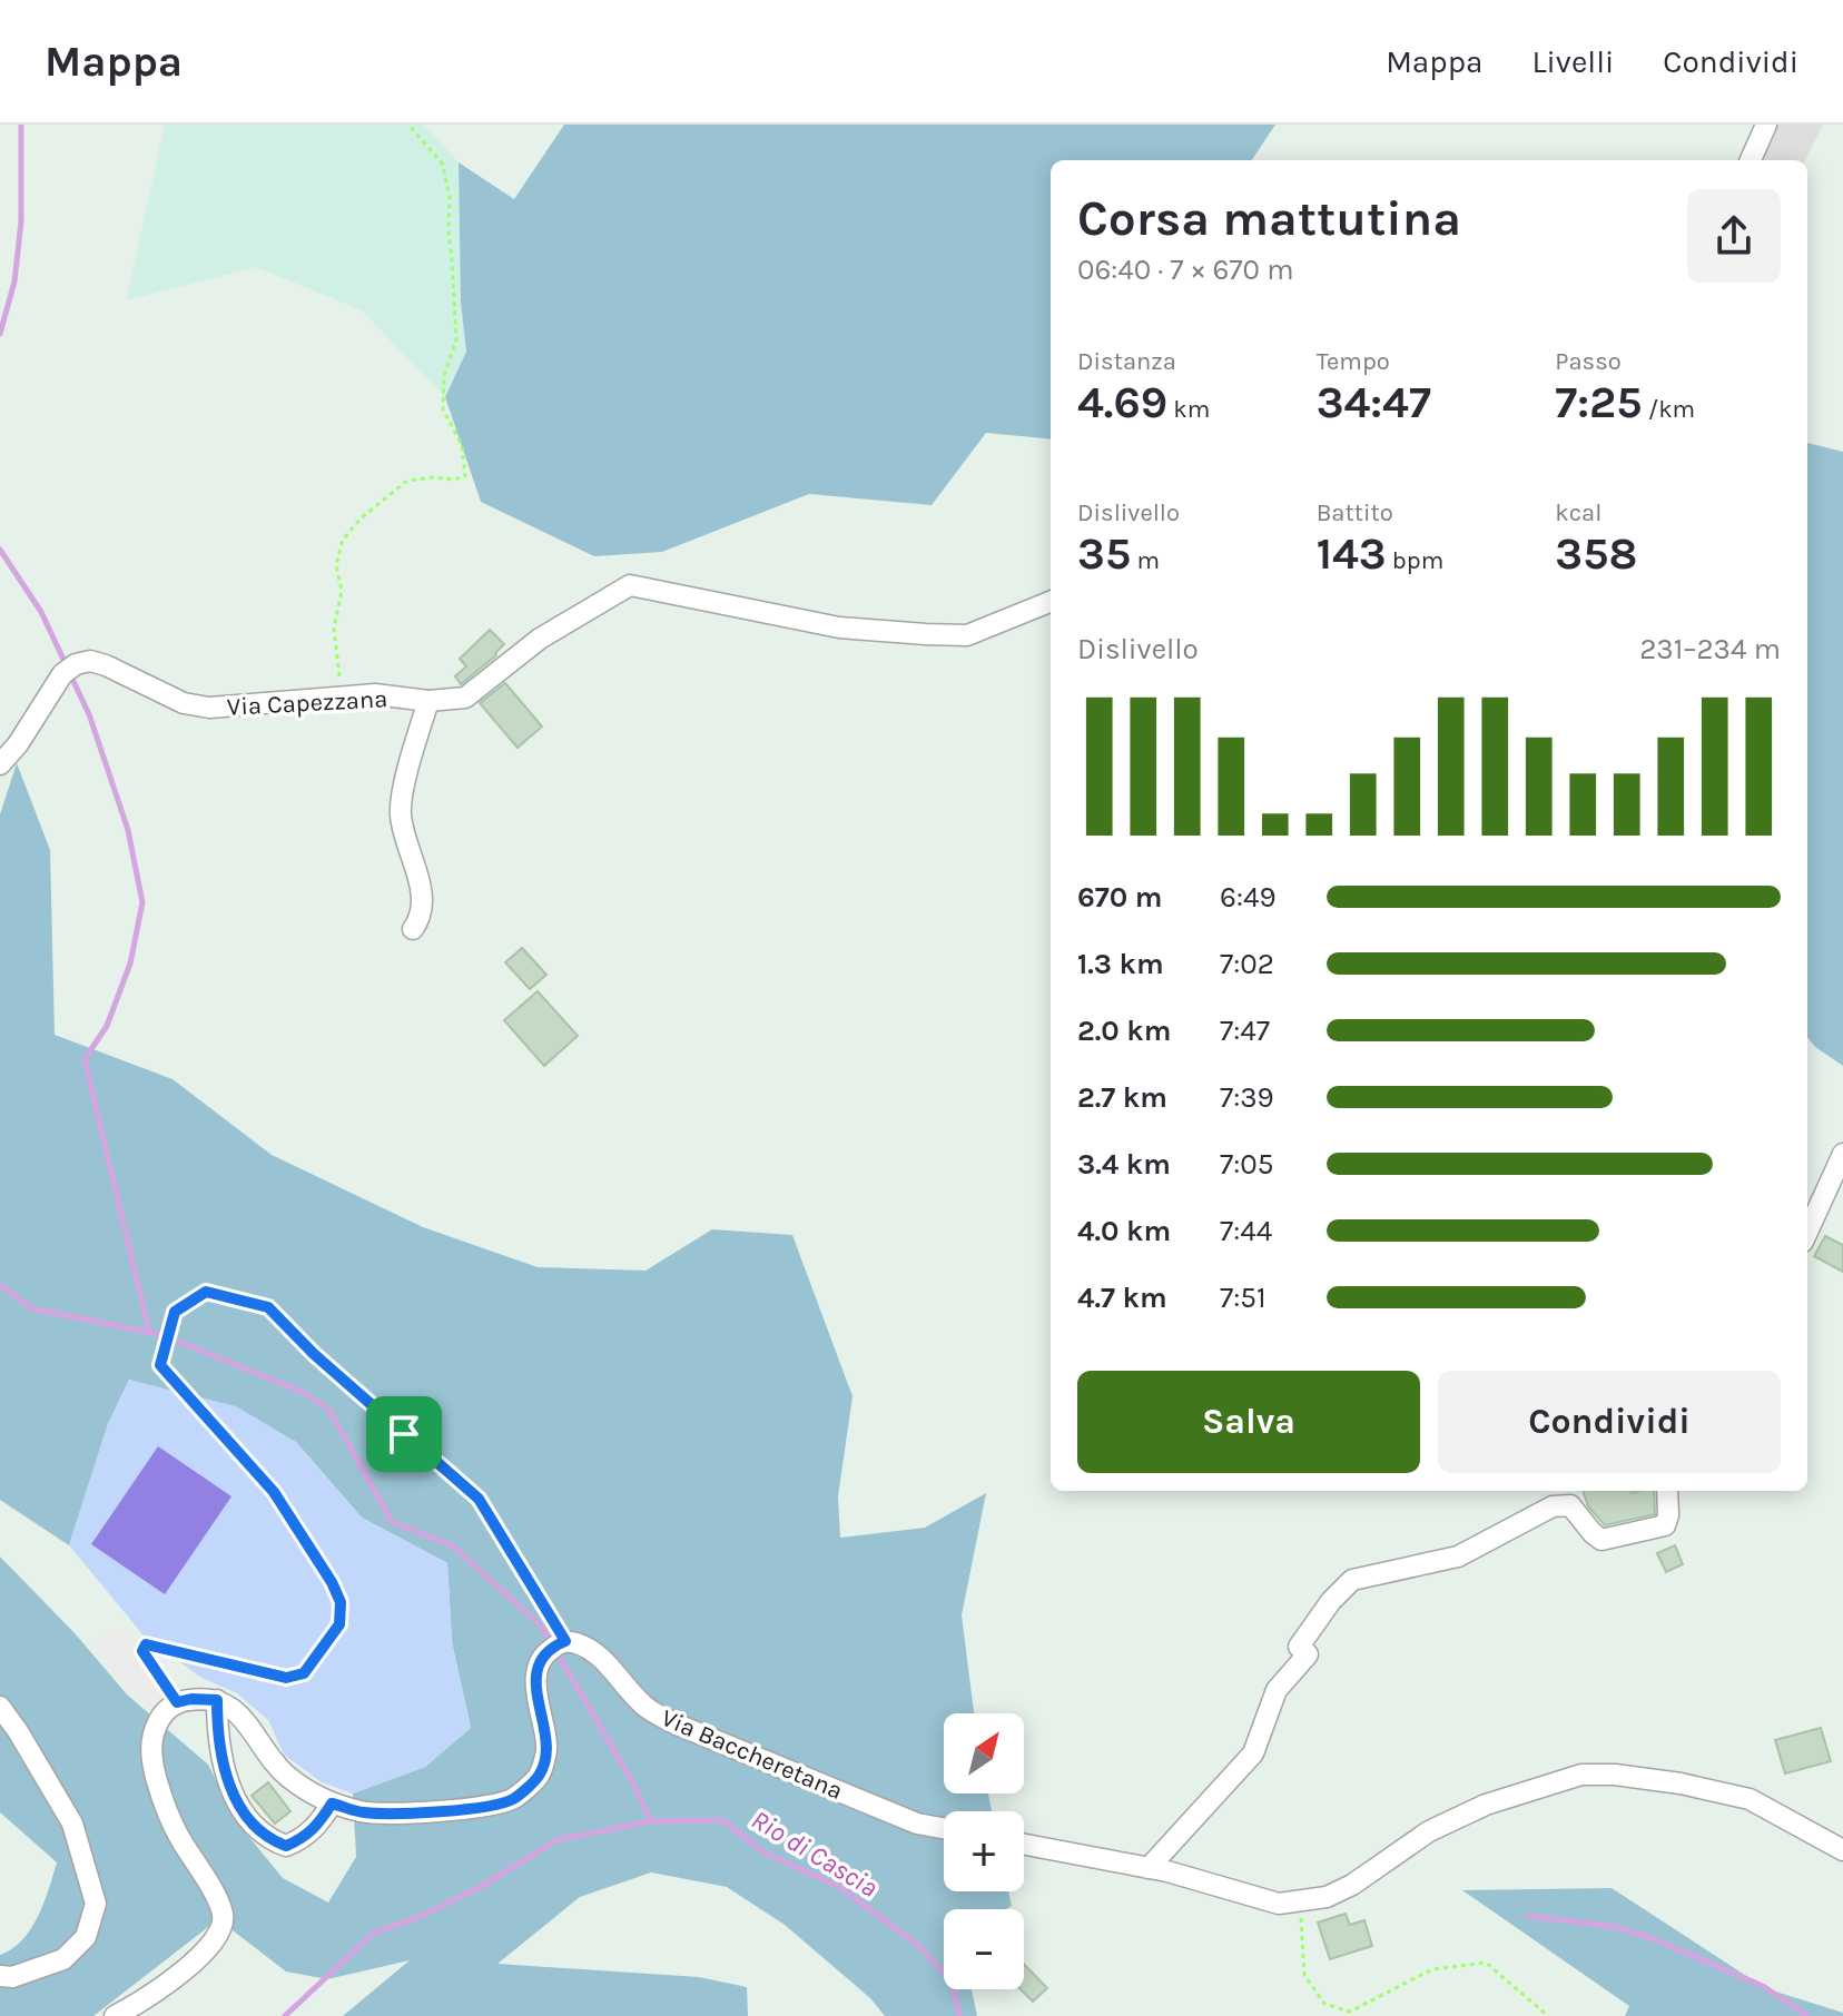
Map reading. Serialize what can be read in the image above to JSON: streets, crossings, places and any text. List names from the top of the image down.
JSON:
{
  "streets": {
    "street": ["Via Capezzana", "Via Baccheretana"]
  },
  "water": ["Rio di Cascia"],
  "north": "top right",
  "page": {
    "header": "Mappa",
    "nav": ["Mappa", "Livelli", "Condividi"],
    "heading": ["Corsa mattutina", "06:40 · 7 × 670 m"],
    "stats": [
      ["Distanza", "4.69 km"],
      ["Tempo", "34:47"],
      ["Passo", "7:25 /km"],
      ["Dislivello", "35 m"],
      ["Battito", "143 bpm"],
      ["kcal", "358"]
    ],
    "chart": ["Dislivello", "231–234 m"],
    "list": [
      {
        "name": "670 m",
        "note": "6:49"
      },
      {
        "name": "1.3 km",
        "note": "7:02"
      },
      {
        "name": "2.0 km",
        "note": "7:47"
      },
      {
        "name": "2.7 km",
        "note": "7:39"
      },
      {
        "name": "3.4 km",
        "note": "7:05"
      },
      {
        "name": "4.0 km",
        "note": "7:44"
      },
      {
        "name": "4.7 km",
        "note": "7:51"
      }
    ],
    "buttons": ["Salva", "Condividi"],
    "map_buttons": ["+", "−"]
  }
}
